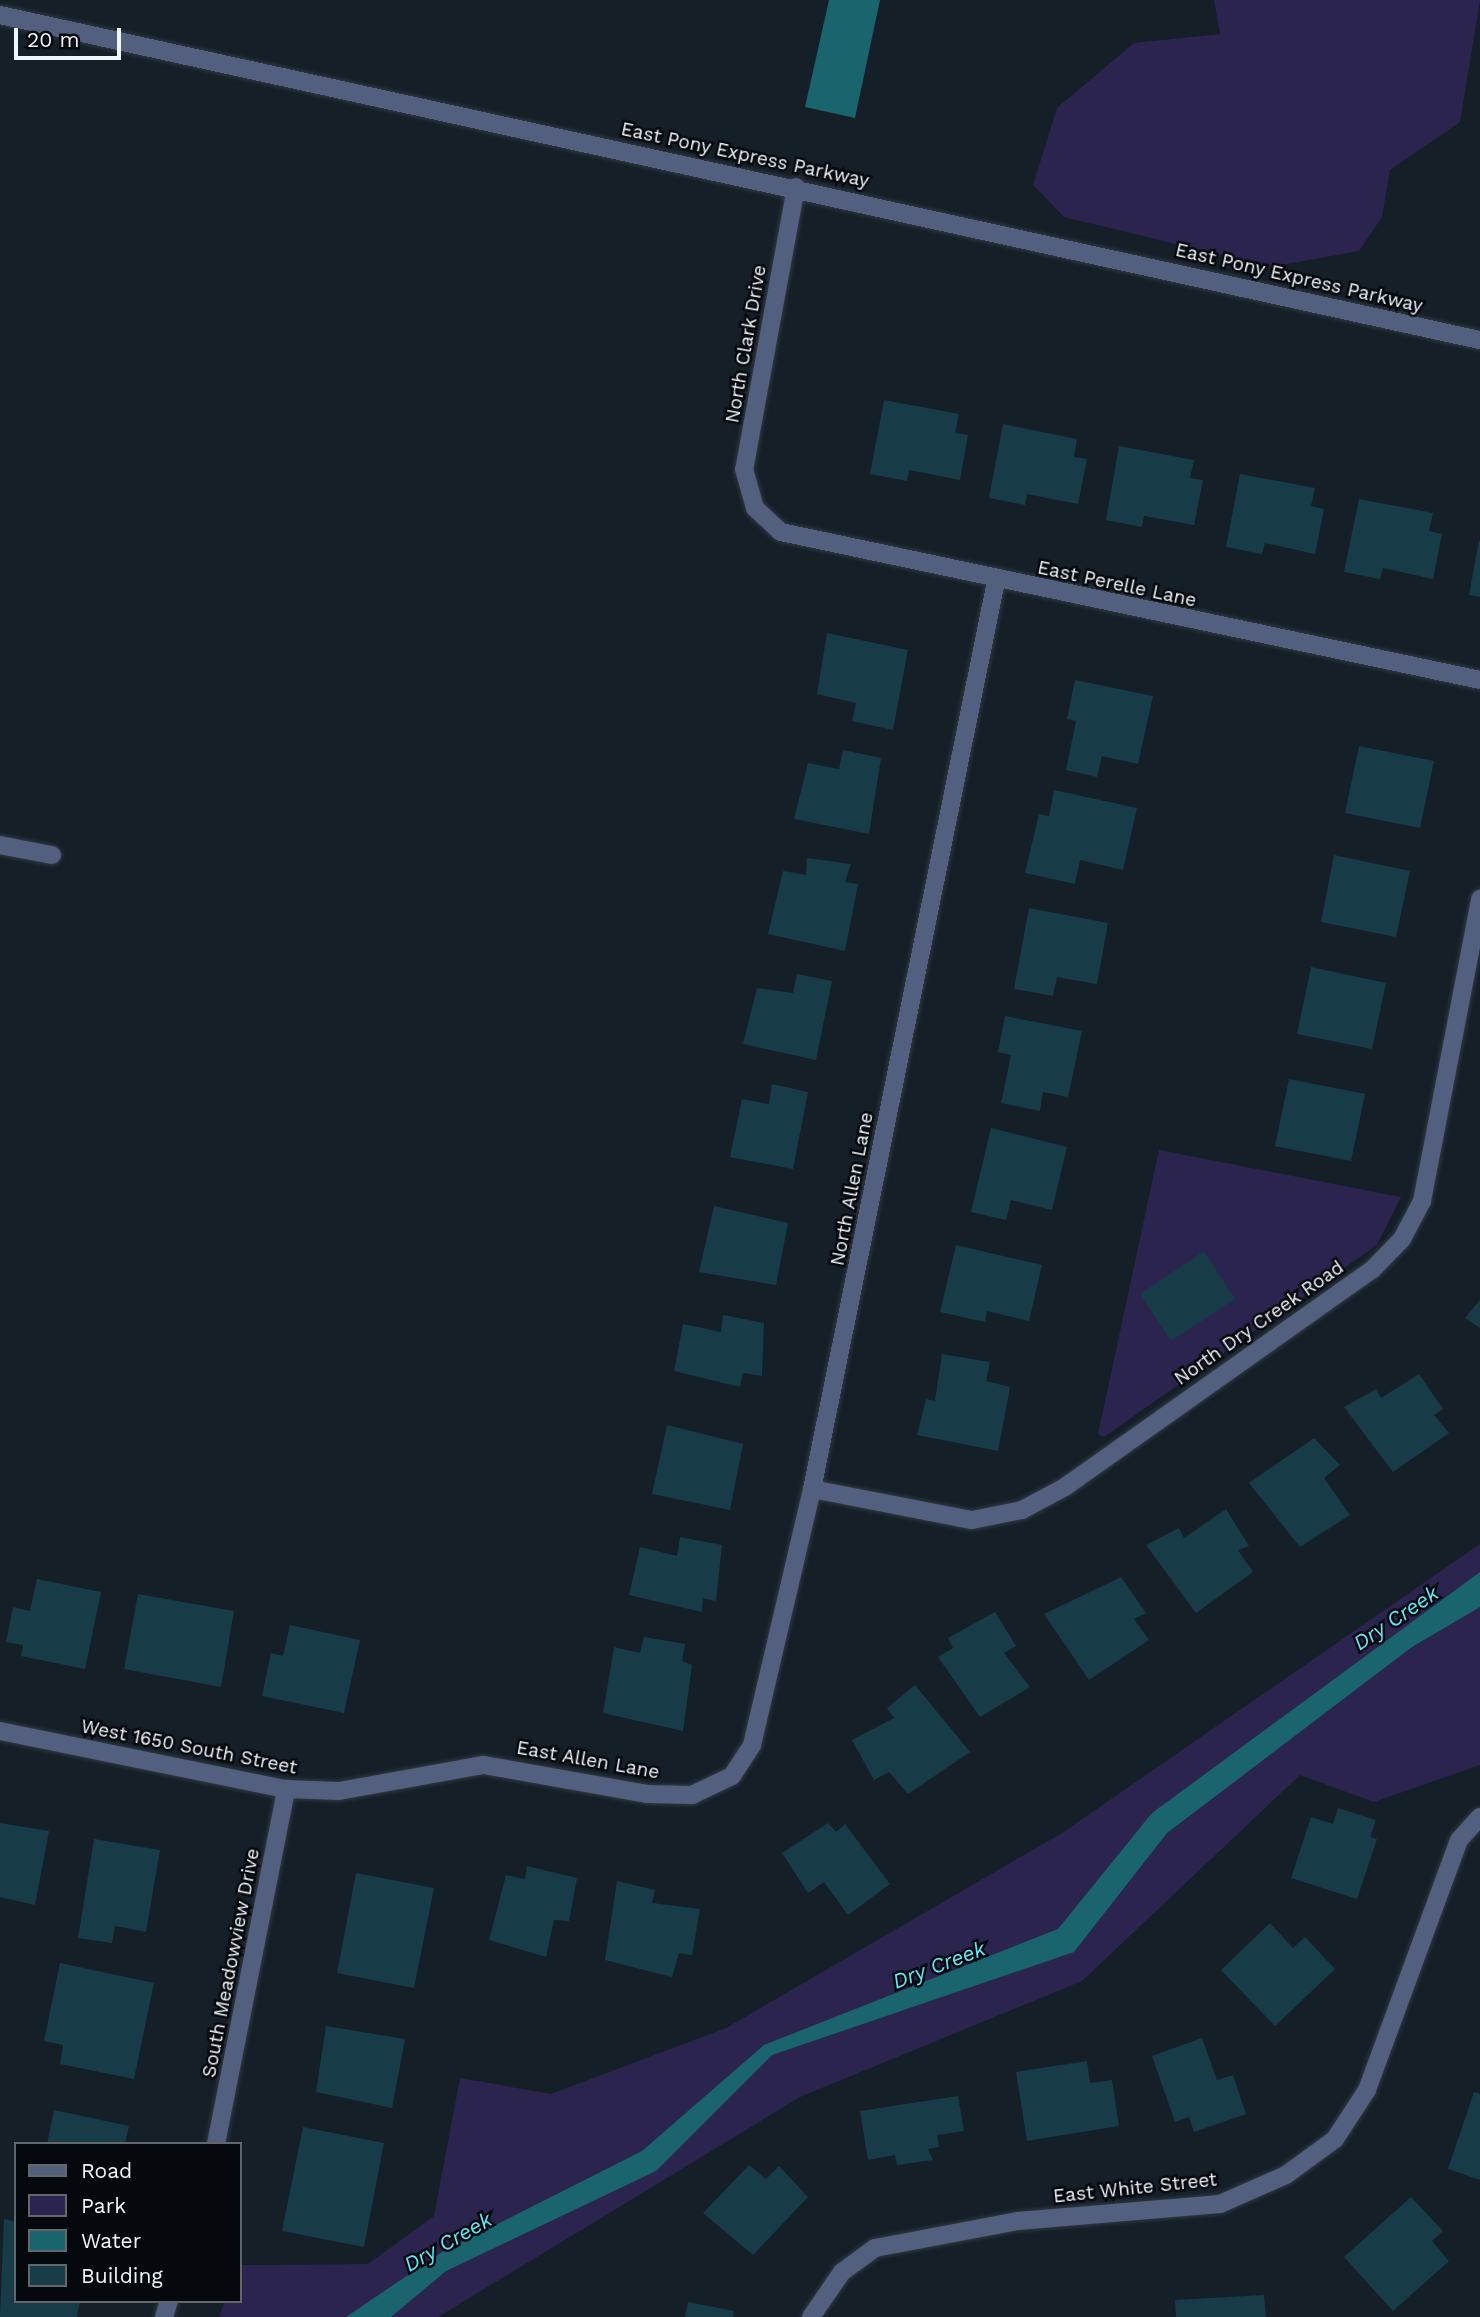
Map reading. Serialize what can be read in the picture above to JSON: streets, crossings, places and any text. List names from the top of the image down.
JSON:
{
  "streets": {
    "street": [
      "East Pony Express Parkway",
      "North Clark Drive",
      "East Perelle Lane",
      "North Allen Lane",
      "North Dry Creek Road",
      "West 1650 South Street",
      "East Allen Lane",
      "South Meadowview Drive",
      "East White Street"
    ]
  },
  "crossings": [
    ["East Pony Express Parkway", "North Clark Drive"],
    ["North Clark Drive", "East Perelle Lane"],
    ["East Perelle Lane", "North Allen Lane"],
    ["North Allen Lane", "North Dry Creek Road"],
    ["North Allen Lane", "East Allen Lane"],
    ["West 1650 South Street", "East Allen Lane"],
    ["West 1650 South Street", "South Meadowview Drive"]
  ],
  "water": ["Dry Creek"],
  "legend": [
    "Road",
    "Park",
    "Water",
    "Building"
  ],
  "scale_bar": "20 m"
}
